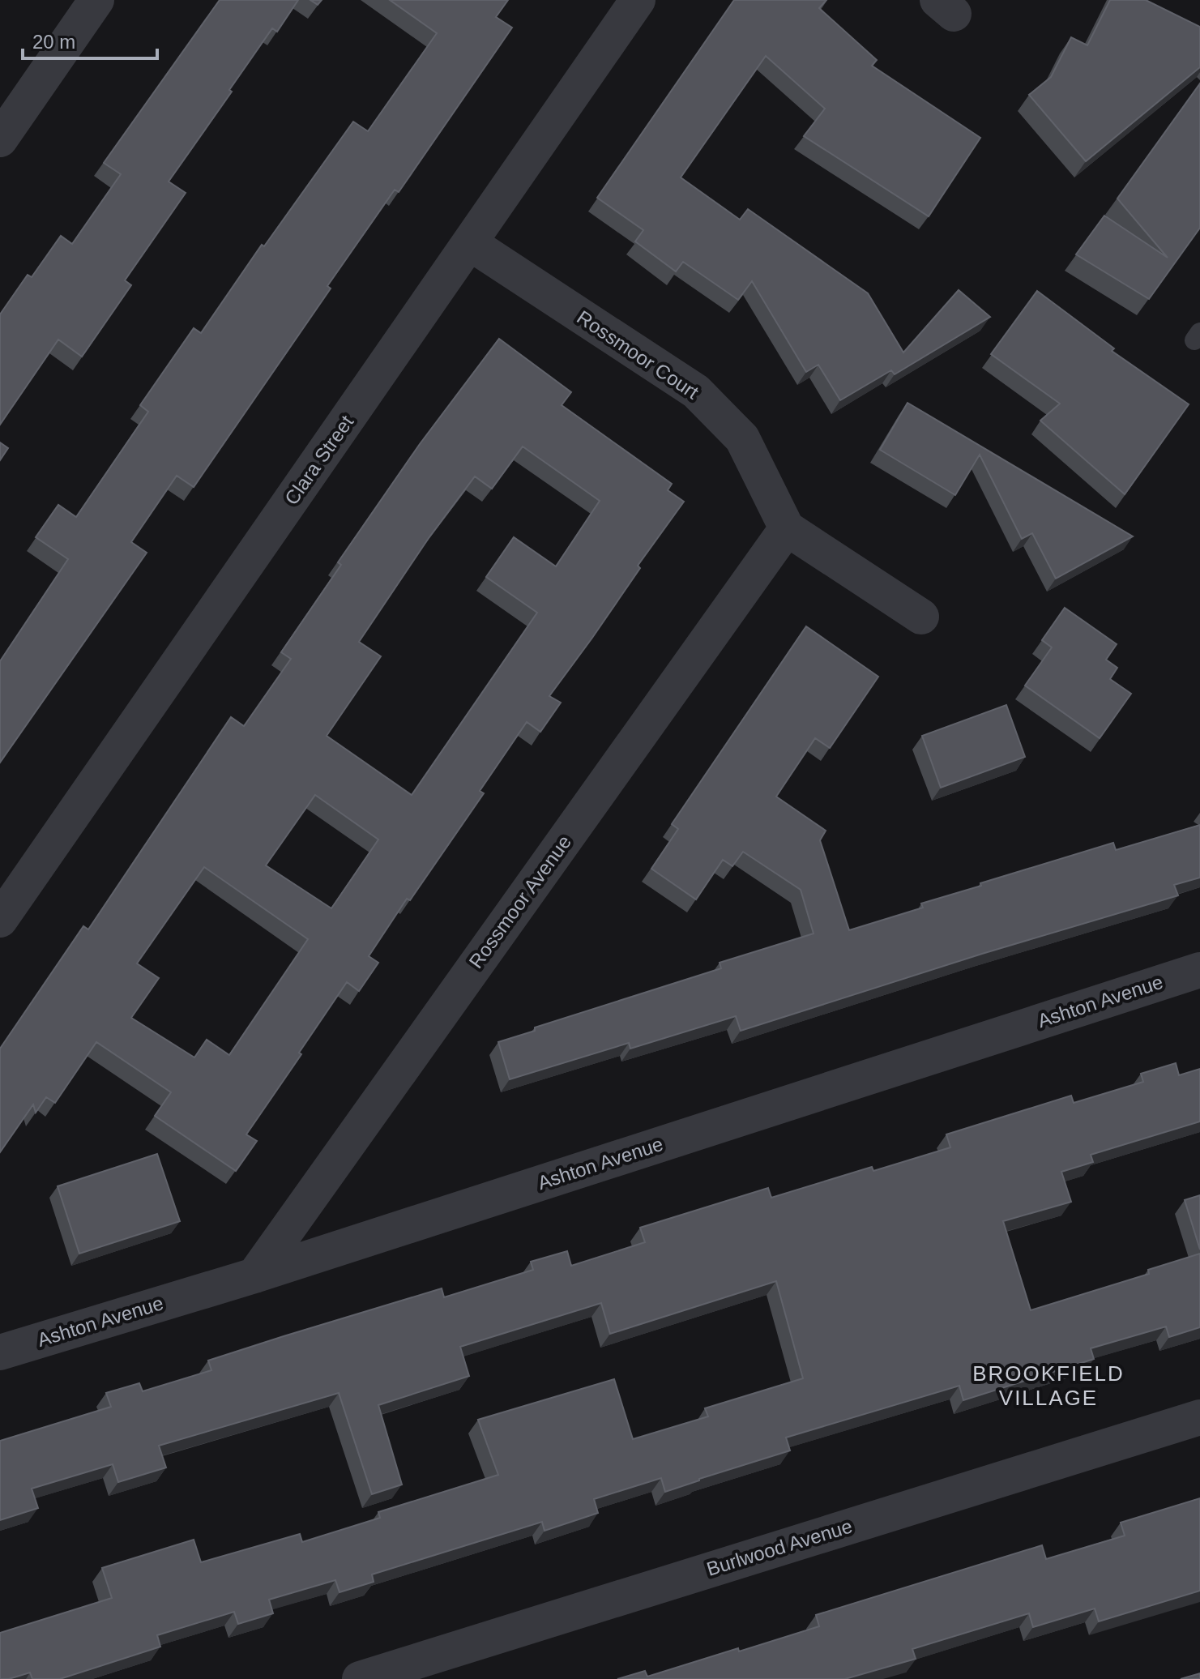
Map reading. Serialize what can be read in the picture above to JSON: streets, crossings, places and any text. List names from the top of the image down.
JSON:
{
  "streets": {
    "street": [
      "Rossmoor Court",
      "Clara Street",
      "Rossmoor Avenue",
      "Ashton Avenue",
      "Burlwood Avenue"
    ]
  },
  "crossings": [
    ["Rossmoor Court", "Clara Street"],
    ["Rossmoor Court", "Rossmoor Avenue"],
    ["Rossmoor Avenue", "Ashton Avenue"]
  ],
  "districts": ["BROOKFIELD VILLAGE"],
  "scale_bar": "20 m"
}
